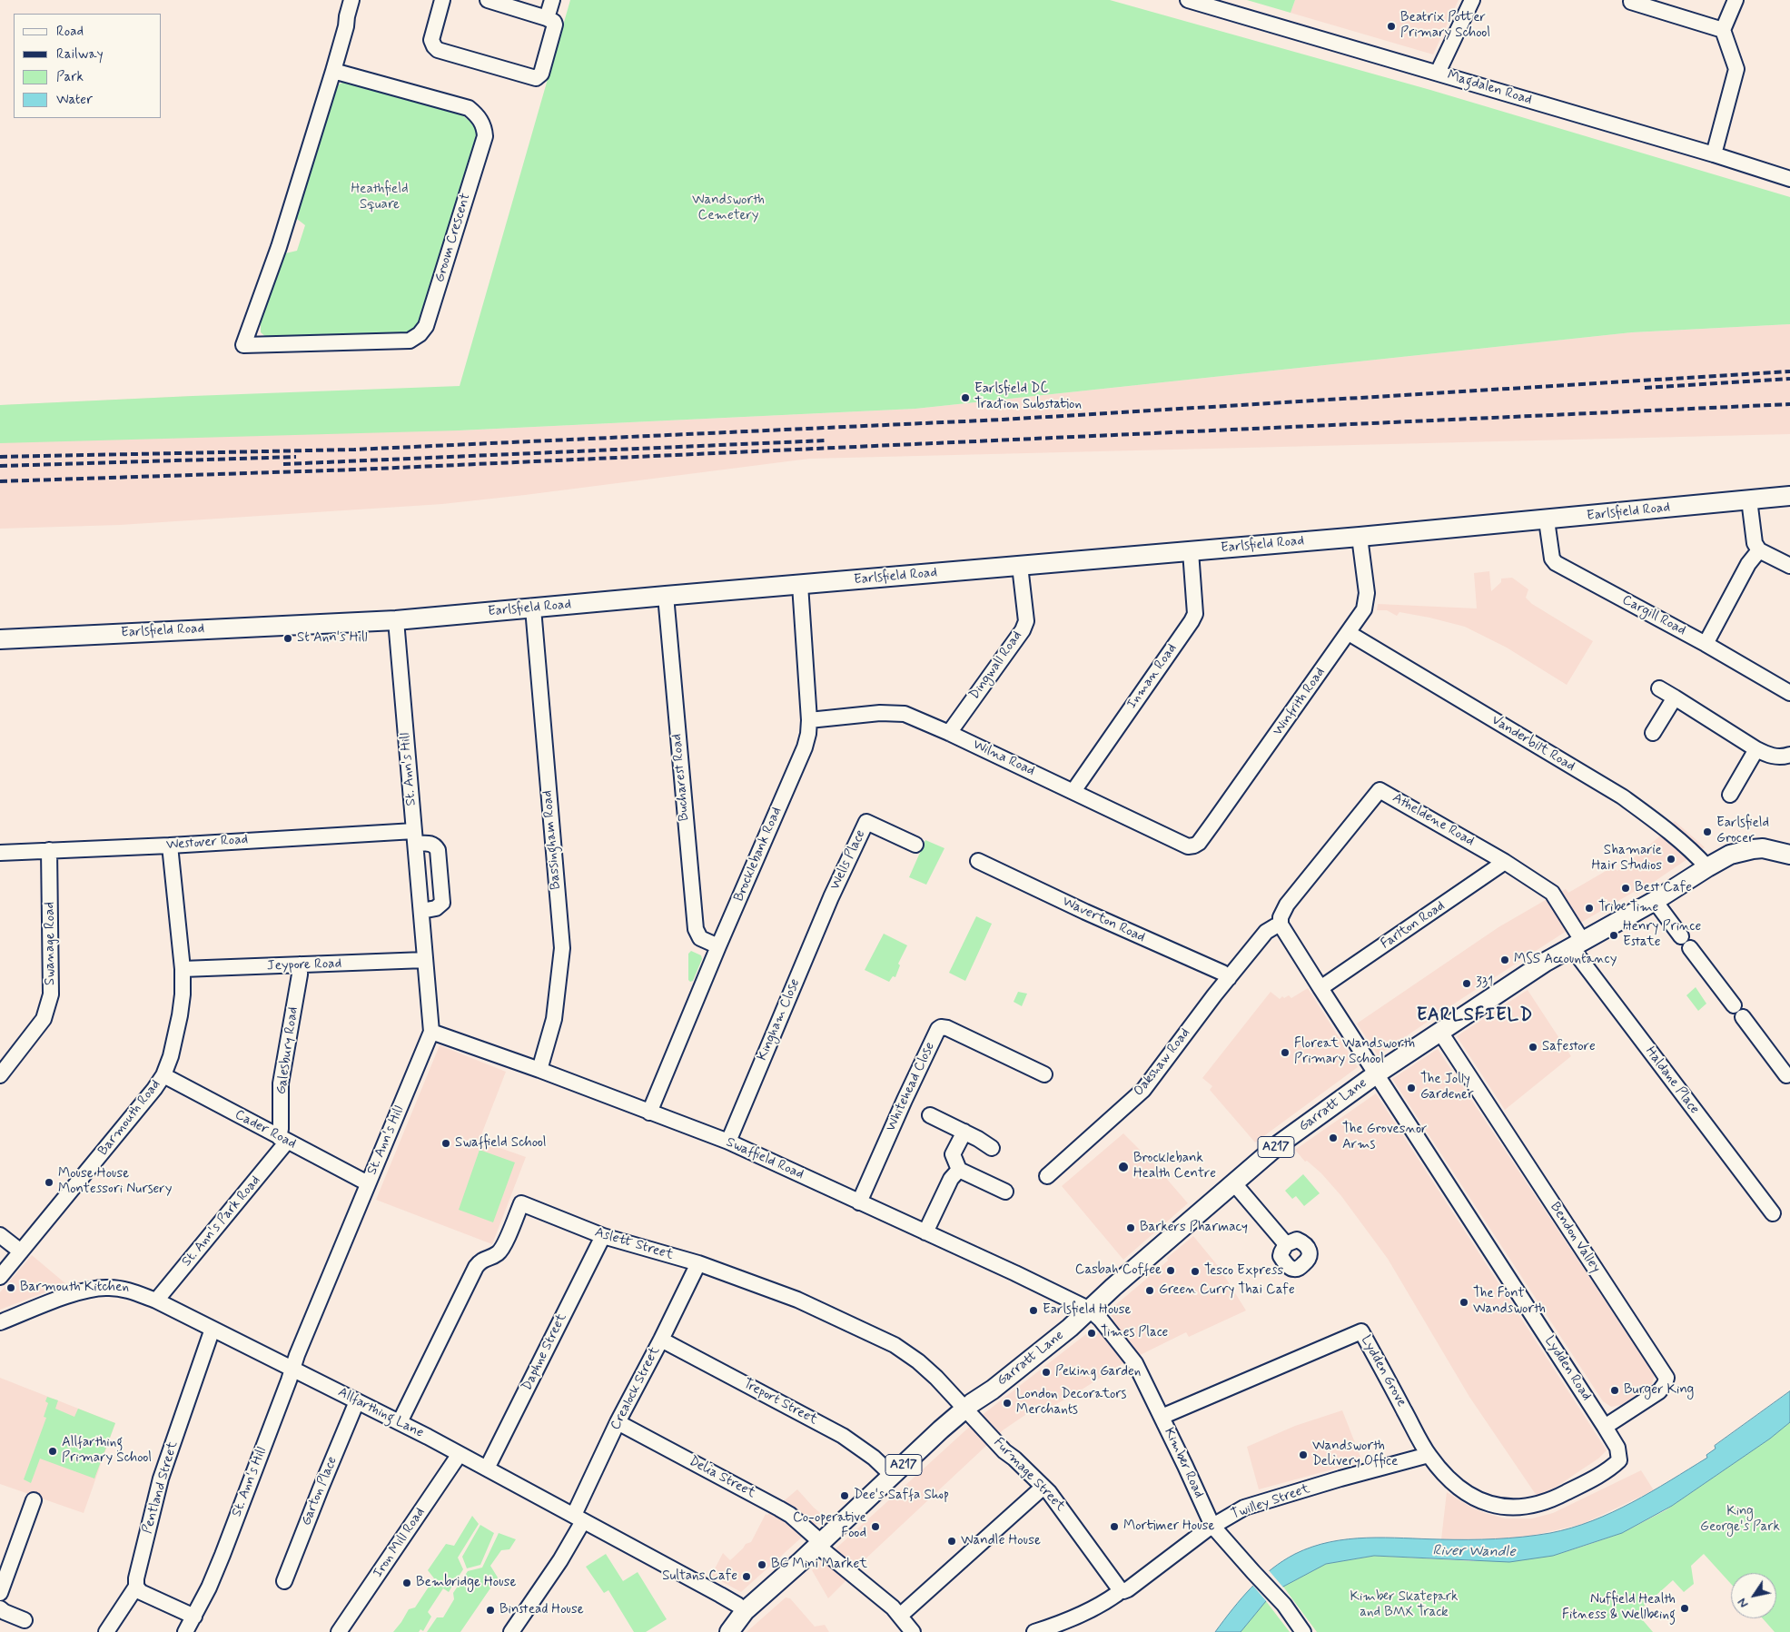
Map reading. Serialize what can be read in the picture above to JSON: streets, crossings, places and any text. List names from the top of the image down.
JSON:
{
  "streets": {
    "main road": ["Earlsfield Road", "Garratt Lane", "A217"],
    "street": [
      "Magdalen Road",
      "Groom Crescent",
      "Cargill Road",
      "Dingwall Road",
      "Inman Road",
      "Winfrith Road",
      "Vanderbilt Road",
      "Wilna Road",
      "St. Ann's Hill",
      "Bucharest Road",
      "Atheldene Road",
      "Bassingham Road",
      "Westover Road",
      "Brocklebank Road",
      "Wells Place",
      "Waverton Road",
      "Farlton Road",
      "Swanage Road",
      "Jeypore Road",
      "Kingham Close",
      "Galesbury Road",
      "Oakshaw Road",
      "Haldane Place",
      "Whitehead Close",
      "Barmouth Road",
      "Cader Road",
      "Swaffield Road",
      "St. Ann's Park Road",
      "Bendon Valley",
      "Aslett Street",
      "Daphne Street",
      "Lydden Road",
      "Lydden Grove",
      "Crealock Street",
      "Treport Street",
      "Allfarthing Lane",
      "Kimber Road",
      "Furmage Street",
      "Delia Street",
      "Pentland Street",
      "Garton Place",
      "Twilley Street",
      "Iron Mill Road"
    ]
  },
  "crossings": [
    ["Earlsfield Road", "Cargill Road"],
    ["Earlsfield Road", "Dingwall Road"],
    ["Earlsfield Road", "Inman Road"],
    ["Earlsfield Road", "Winfrith Road"],
    ["Earlsfield Road", "St. Ann's Hill"],
    ["Earlsfield Road", "Bucharest Road"],
    ["Earlsfield Road", "Bassingham Road"],
    ["Earlsfield Road", "Brocklebank Road"],
    ["Dingwall Road", "Wilna Road"],
    ["Inman Road", "Wilna Road"],
    ["Winfrith Road", "Vanderbilt Road"],
    ["Winfrith Road", "Wilna Road"],
    ["Vanderbilt Road", "Garratt Lane"],
    ["Wilna Road", "Brocklebank Road"],
    ["St. Ann's Hill", "Westover Road"],
    ["St. Ann's Hill", "Jeypore Road"],
    ["St. Ann's Hill", "Cader Road"],
    ["St. Ann's Hill", "Swaffield Road"],
    ["St. Ann's Hill", "Allfarthing Lane"],
    ["Bucharest Road", "Brocklebank Road"],
    ["Atheldene Road", "Farlton Road"],
    ["Atheldene Road", "Haldane Place"],
    ["Atheldene Road", "Garratt Lane"],
    ["Bassingham Road", "Swaffield Road"],
    ["Westover Road", "Swanage Road"],
    ["Westover Road", "Barmouth Road"],
    ["Brocklebank Road", "Swaffield Road"],
    ["Wells Place", "Kingham Close"],
    ["Waverton Road", "Oakshaw Road"],
    ["Jeypore Road", "Galesbury Road"],
    ["Jeypore Road", "Barmouth Road"],
    ["Kingham Close", "Swaffield Road"],
    ["Galesbury Road", "Cader Road"],
    ["Galesbury Road", "St. Ann's Park Road"],
    ["Haldane Place", "Garratt Lane"],
    ["Whitehead Close", "Swaffield Road"],
    ["Garratt Lane", "Swaffield Road"],
    ["Garratt Lane", "Bendon Valley"],
    ["Garratt Lane", "Aslett Street"],
    ["Garratt Lane", "Lydden Road"],
    ["Garratt Lane", "Treport Street"],
    ["Garratt Lane", "Allfarthing Lane"],
    ["Garratt Lane", "Kimber Road"],
    ["Garratt Lane", "Furmage Street"],
    ["Garratt Lane", "Delia Street"],
    ["Barmouth Road", "Cader Road"],
    ["Cader Road", "St. Ann's Park Road"],
    ["Swaffield Road", "Kimber Road"],
    ["St. Ann's Park Road", "Allfarthing Lane"],
    ["Bendon Valley", "Lydden Road"],
    ["Aslett Street", "Daphne Street"],
    ["Aslett Street", "Crealock Street"],
    ["Aslett Street", "Allfarthing Lane"],
    ["Aslett Street", "Furmage Street"],
    ["Daphne Street", "Allfarthing Lane"],
    ["Lydden Road", "Lydden Grove"],
    ["Lydden Grove", "Kimber Road"],
    ["Lydden Grove", "Twilley Street"],
    ["Crealock Street", "Treport Street"],
    ["Crealock Street", "Allfarthing Lane"],
    ["Crealock Street", "Delia Street"],
    ["Allfarthing Lane", "Pentland Street"],
    ["Allfarthing Lane", "Garton Place"],
    ["Allfarthing Lane", "Iron Mill Road"],
    ["Kimber Road", "Twilley Street"],
    ["Furmage Street", "Twilley Street"]
  ],
  "districts": ["EARLSFIELD"],
  "water": ["River Wandle"],
  "parks": [
    "Heathfield Square",
    "Wandsworth Cemetery",
    "King George's Park",
    "Kimber Skatepark and BMX Track"
  ],
  "places": [
    "Beatrix Potter Primary School",
    "Earlsfield DC Traction Substation",
    "St Ann's Hill",
    "Earlsfield Grocer",
    "Shamarie Hair Studios",
    "Best Cafe",
    "Tribe Time",
    "Henry Prince Estate",
    "MSS Accountancy",
    "331",
    "Safestore",
    "Floreat Wandsworth Primary School",
    "The Jolly Gardener",
    "The Grovesnor Arms",
    "Swaffield School",
    "Brocklebank Health Centre",
    "Mouse House Montessori Nursery",
    "Barkers Pharmacy",
    "Casbah Coffee",
    "Tesco Express",
    "Barmouth Kitchen",
    "Green Curry Thai Cafe",
    "The Font Wandsworth",
    "Earlsfield House",
    "Times Place",
    "Peking Garden",
    "Burger King",
    "London Decorators Merchants",
    "Allfarthing Primary School",
    "Wandsworth Delivery Office",
    "Dee's Saffa Shop",
    "Co-operative Food",
    "Mortimer House",
    "Wandle House",
    "BG Mini Market",
    "Sultans Cafe",
    "Bembridge House",
    "Nuffield Health Fitness & Wellbeing",
    "Binstead House"
  ],
  "legend": [
    "Road",
    "Railway",
    "Park",
    "Water"
  ],
  "north": "bottom left"
}
